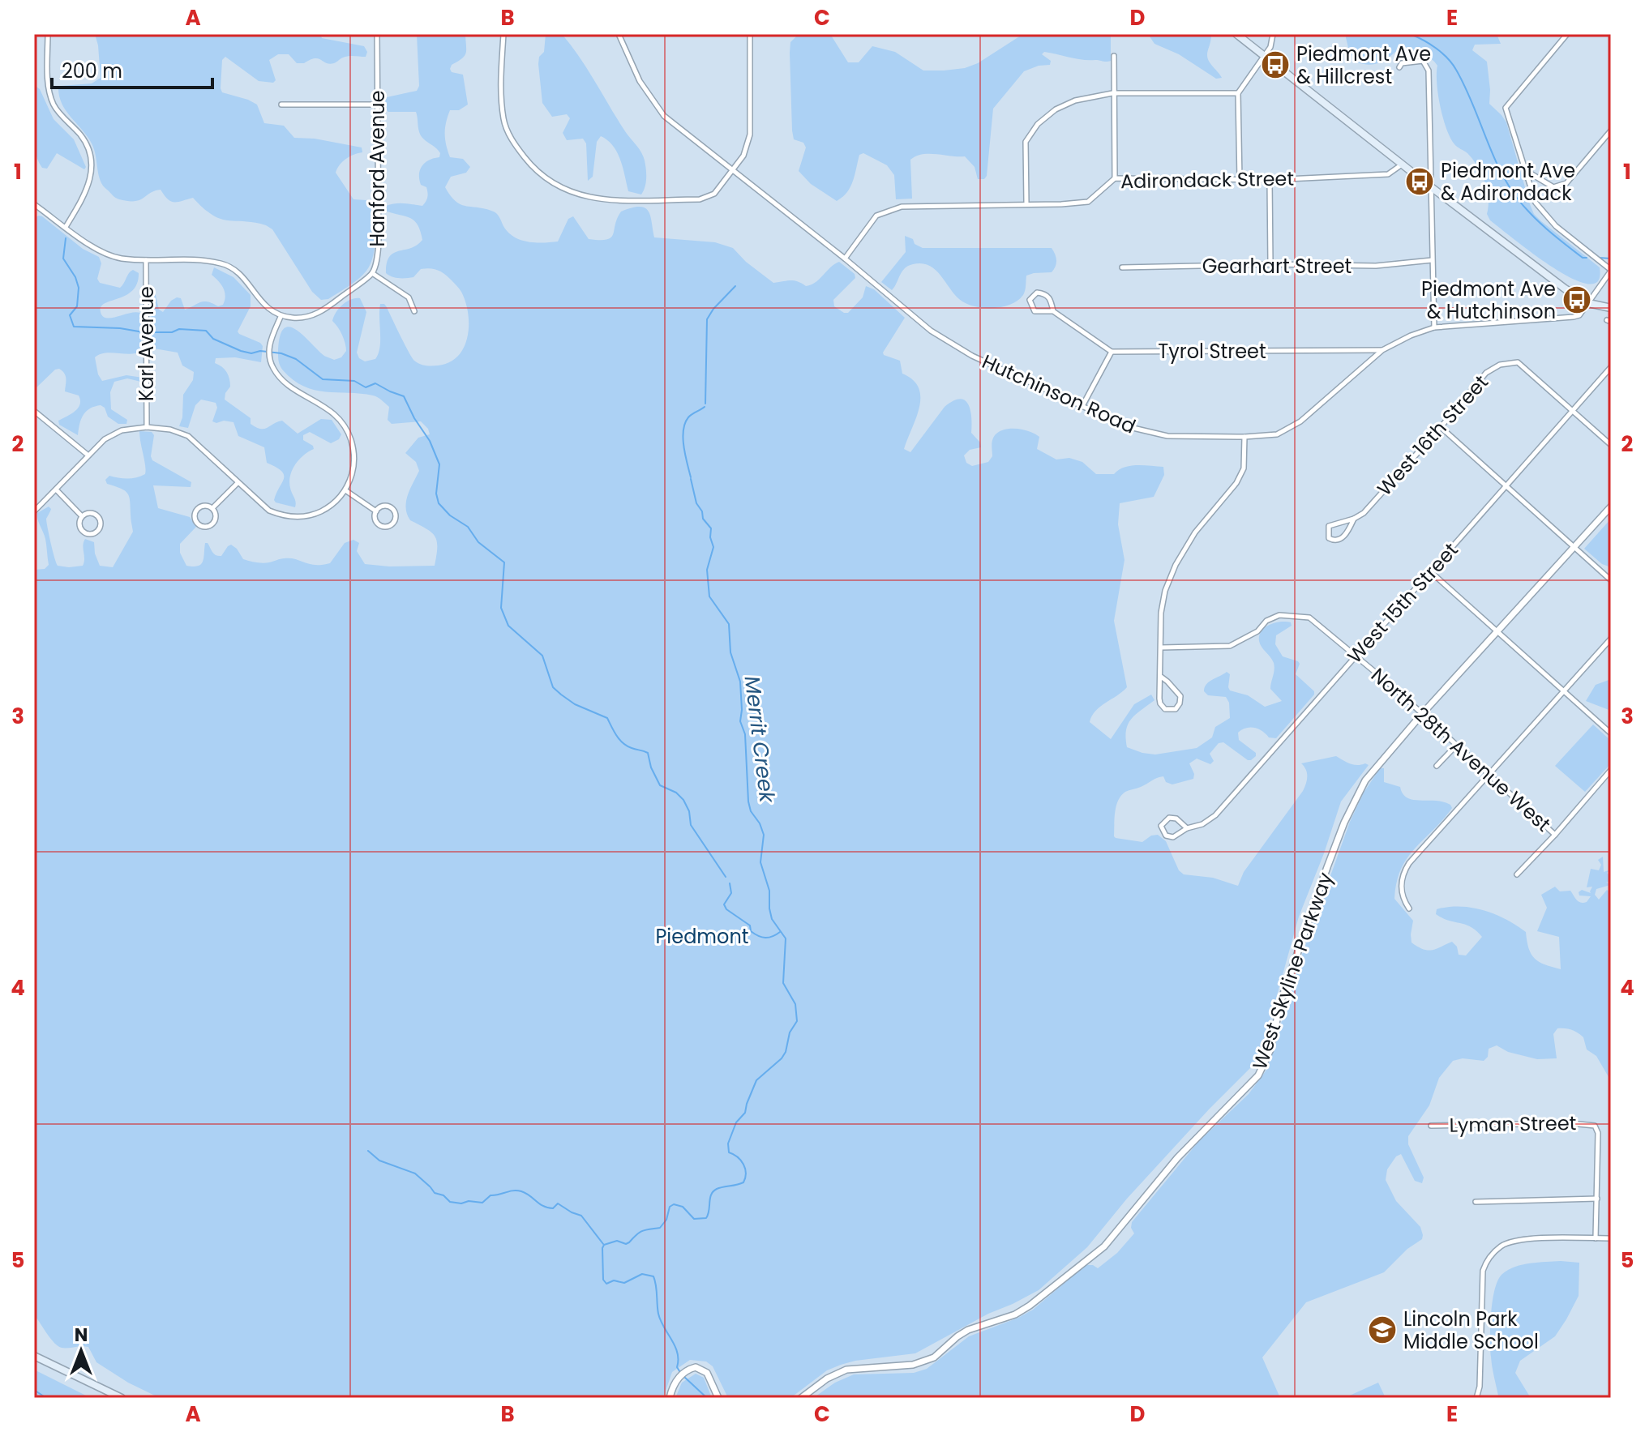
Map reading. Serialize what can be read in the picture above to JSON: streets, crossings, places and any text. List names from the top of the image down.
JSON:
{
  "streets": {
    "street": [
      "Hanford Avenue",
      "Adirondack Street",
      "Gearhart Street",
      "Karl Avenue",
      "Tyrol Street",
      "Hutchinson Road",
      "West 16th Street",
      "West 15th Street",
      "North 28th Avenue West",
      "West Skyline Parkway",
      "Lyman Street"
    ]
  },
  "crossings": [
    ["Adirondack Street", "Hutchinson Road"],
    ["Tyrol Street", "Hutchinson Road"],
    ["West 16th Street", "West 15th Street"],
    ["West 15th Street", "North 28th Avenue West"],
    ["North 28th Avenue West", "West Skyline Parkway"]
  ],
  "water": ["Merrit Creek"],
  "parks": ["Piedmont"],
  "places": {
    "bus stop": ["Piedmont Ave & Hillcrest", "Piedmont Ave & Adirondack", "Piedmont Ave & Hutchinson"],
    "school or university": ["Lincoln Park Middle School"]
  },
  "scale_bar": "200 m",
  "north": "top",
  "grid": {
    "columns": [
      "A",
      "B",
      "C",
      "D",
      "E"
    ],
    "rows": [
      "1",
      "2",
      "3",
      "4",
      "5"
    ]
  }
}
